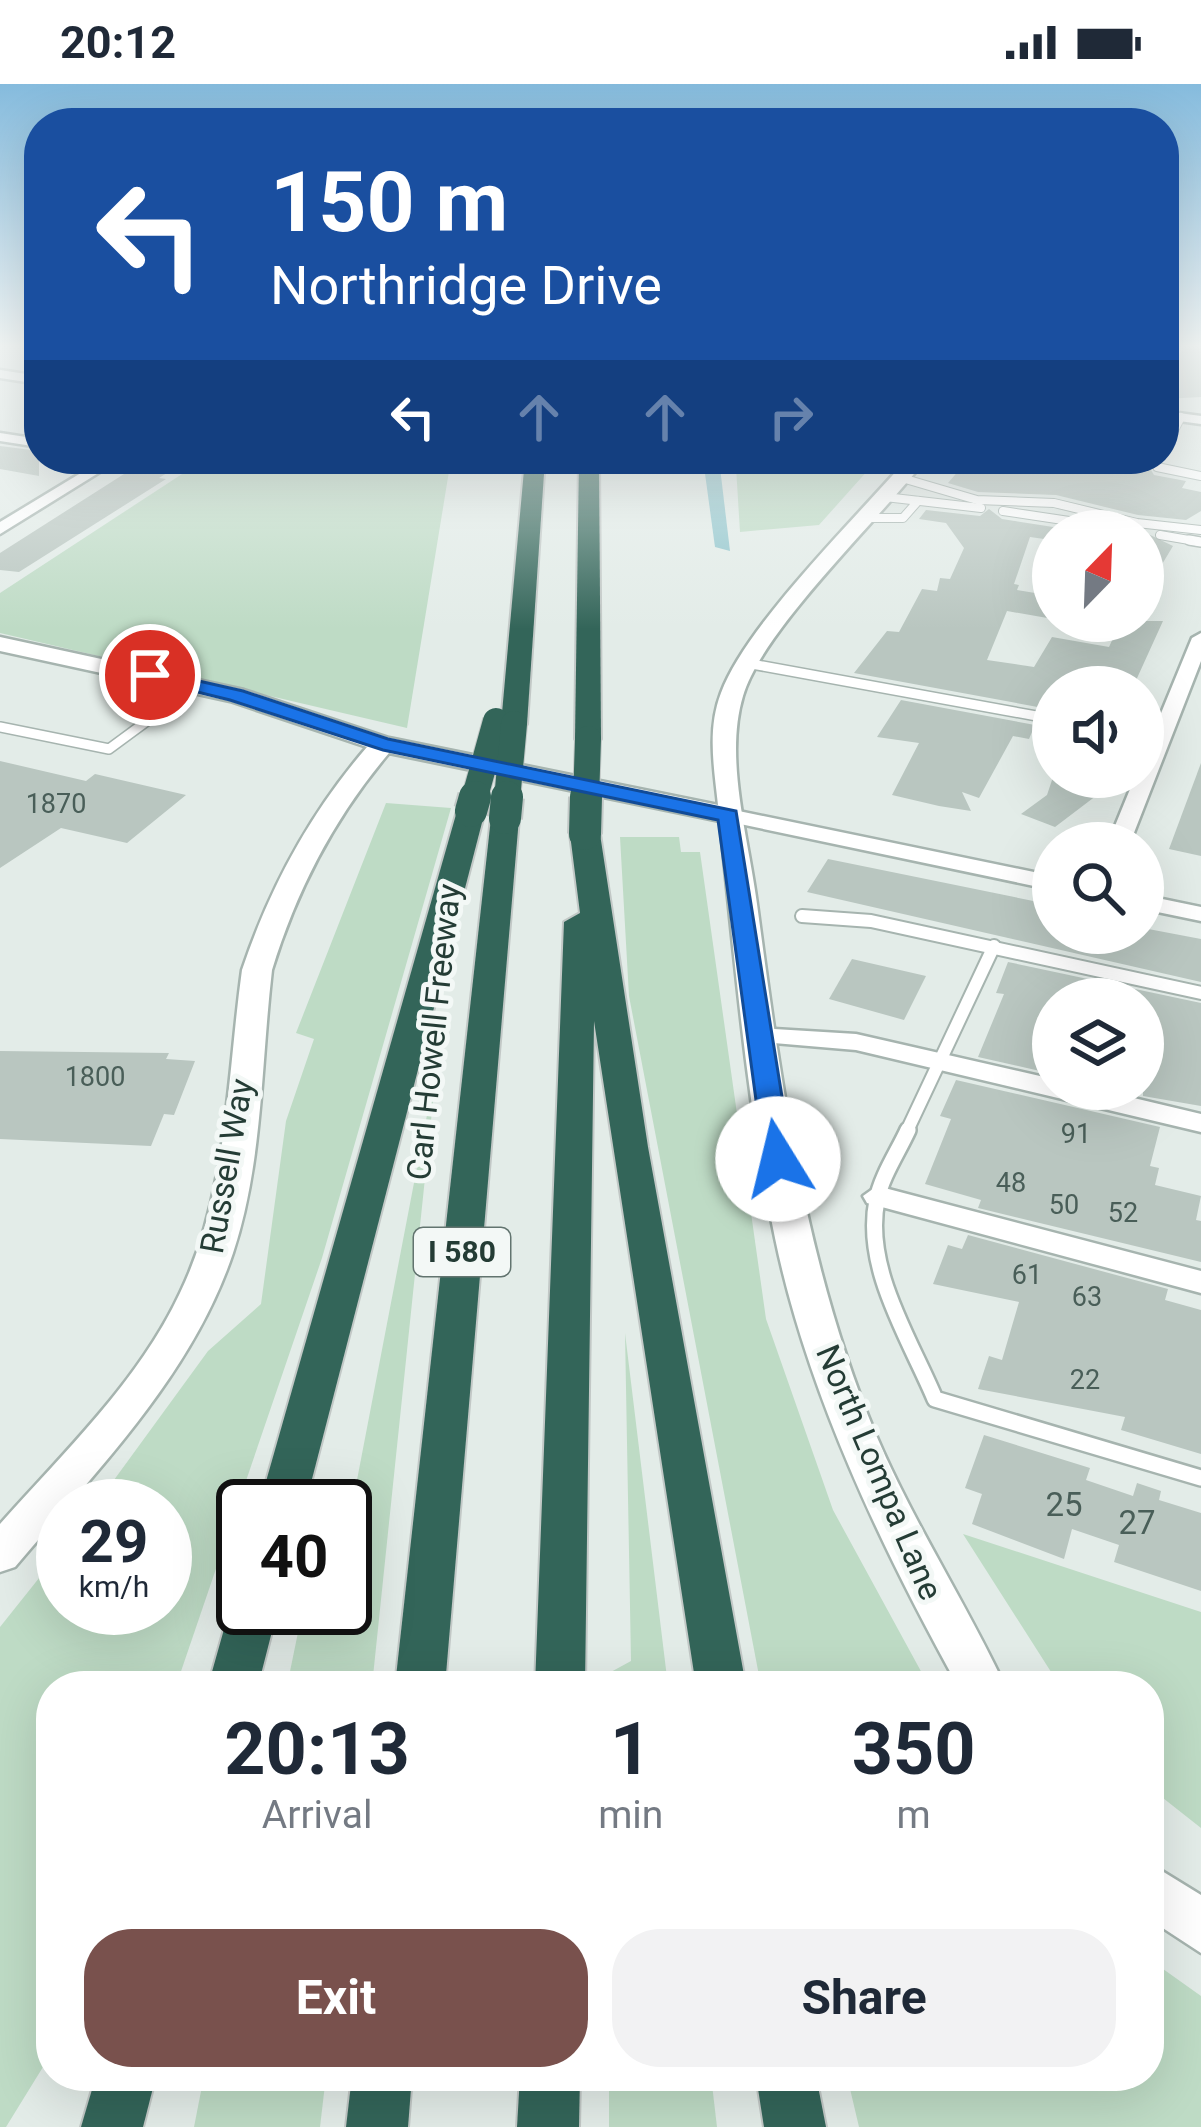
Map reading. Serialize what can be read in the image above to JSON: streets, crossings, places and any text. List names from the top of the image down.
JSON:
{
  "streets": {
    "highway": ["Carl Howell Freeway", "I 580"],
    "street": ["Russell Way", "North Lompa Lane"]
  },
  "house_numbers": [
    "1870",
    "1800",
    "91",
    "48",
    "50",
    "52",
    "61",
    "63",
    "22",
    "25",
    "27"
  ],
  "north": "top right",
  "page": {
    "status": "20:12",
    "turn": ["150 m", "Northridge Drive"],
    "speed": "29 km/h",
    "limit": "40",
    "eta": [
      "20:13",
      "Arrival",
      "1",
      "min",
      "350",
      "m"
    ],
    "buttons": ["Exit", "Share"]
  }
}
